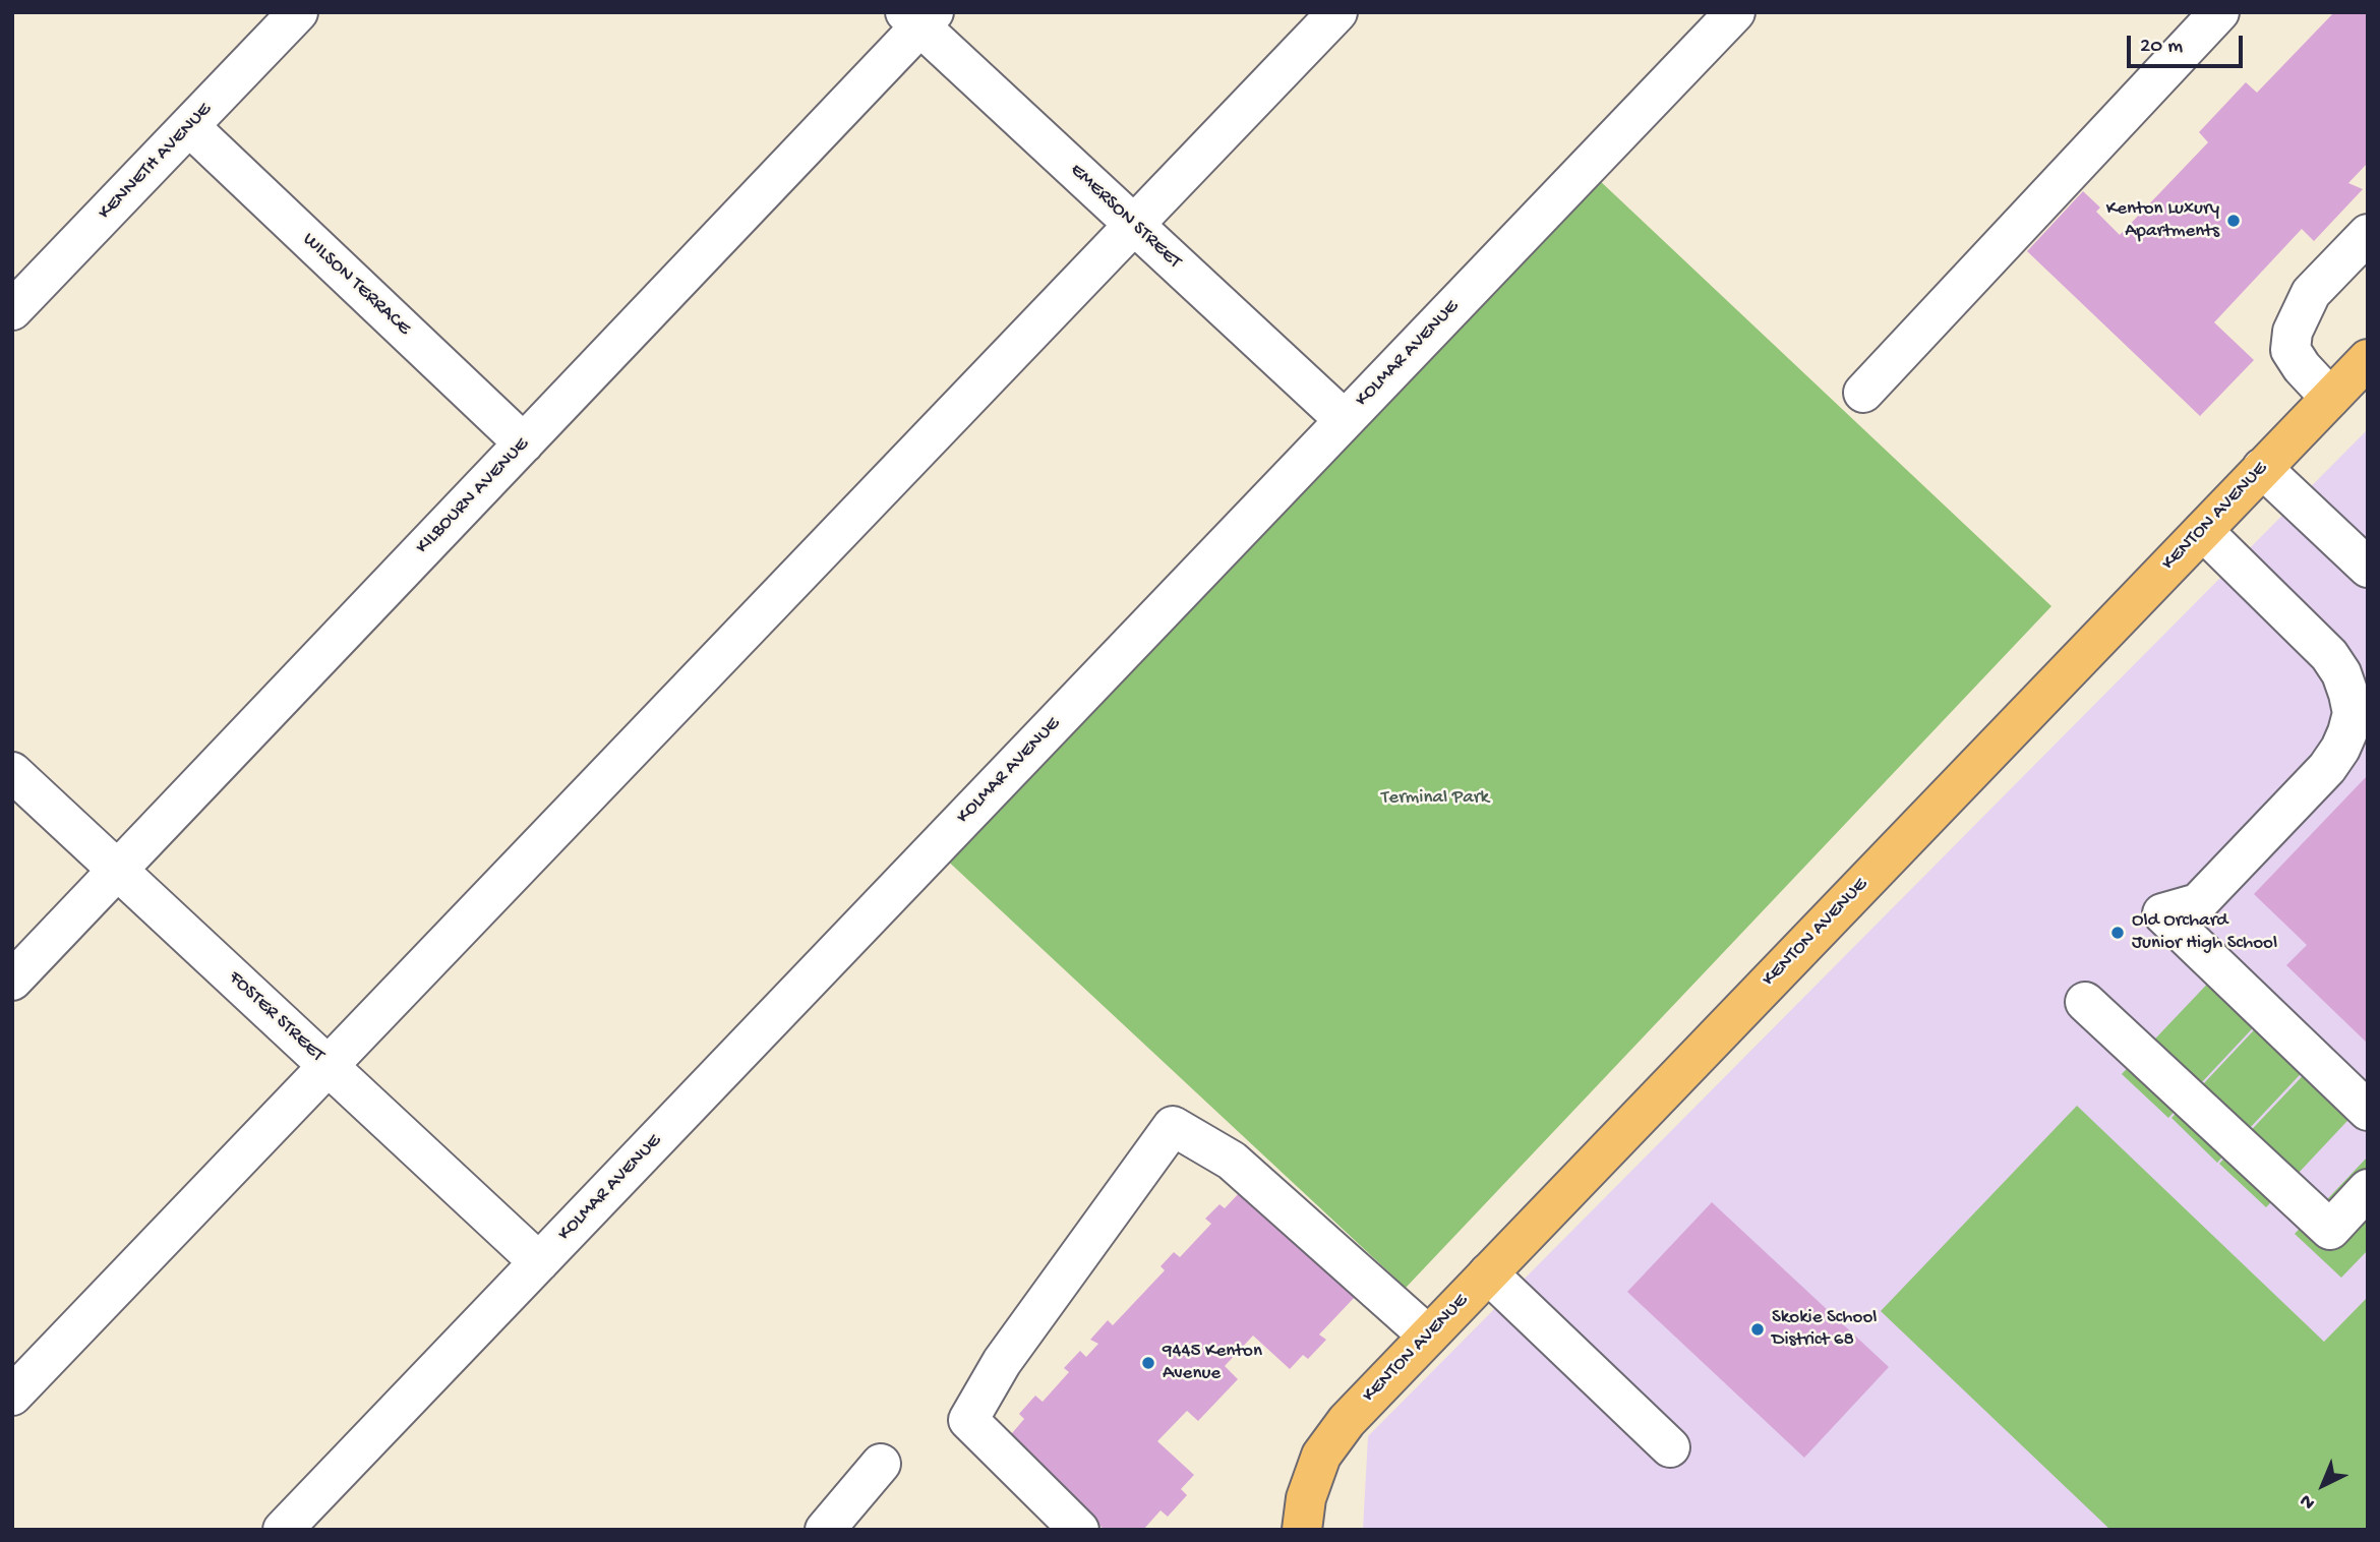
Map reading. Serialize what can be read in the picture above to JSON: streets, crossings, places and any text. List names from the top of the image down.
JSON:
{
  "streets": {
    "main road": ["KENTON AVENUE"],
    "street": [
      "KENNETH AVENUE",
      "EMERSON STREET",
      "WILSON TERRACE",
      "KOLMAR AVENUE",
      "KILBOURN AVENUE",
      "FOSTER STREET"
    ]
  },
  "crossings": [
    ["KENNETH AVENUE", "WILSON TERRACE"],
    ["EMERSON STREET", "KOLMAR AVENUE"],
    ["EMERSON STREET", "KILBOURN AVENUE"],
    ["WILSON TERRACE", "KILBOURN AVENUE"],
    ["KOLMAR AVENUE", "FOSTER STREET"],
    ["KILBOURN AVENUE", "FOSTER STREET"]
  ],
  "parks": ["Terminal Park"],
  "places": [
    "Kenton Luxury Apartments",
    "Old Orchard Junior High School",
    "Skokie School District 68",
    "9445 Kenton Avenue"
  ],
  "scale_bar": "20 m",
  "north": "bottom left"
}
